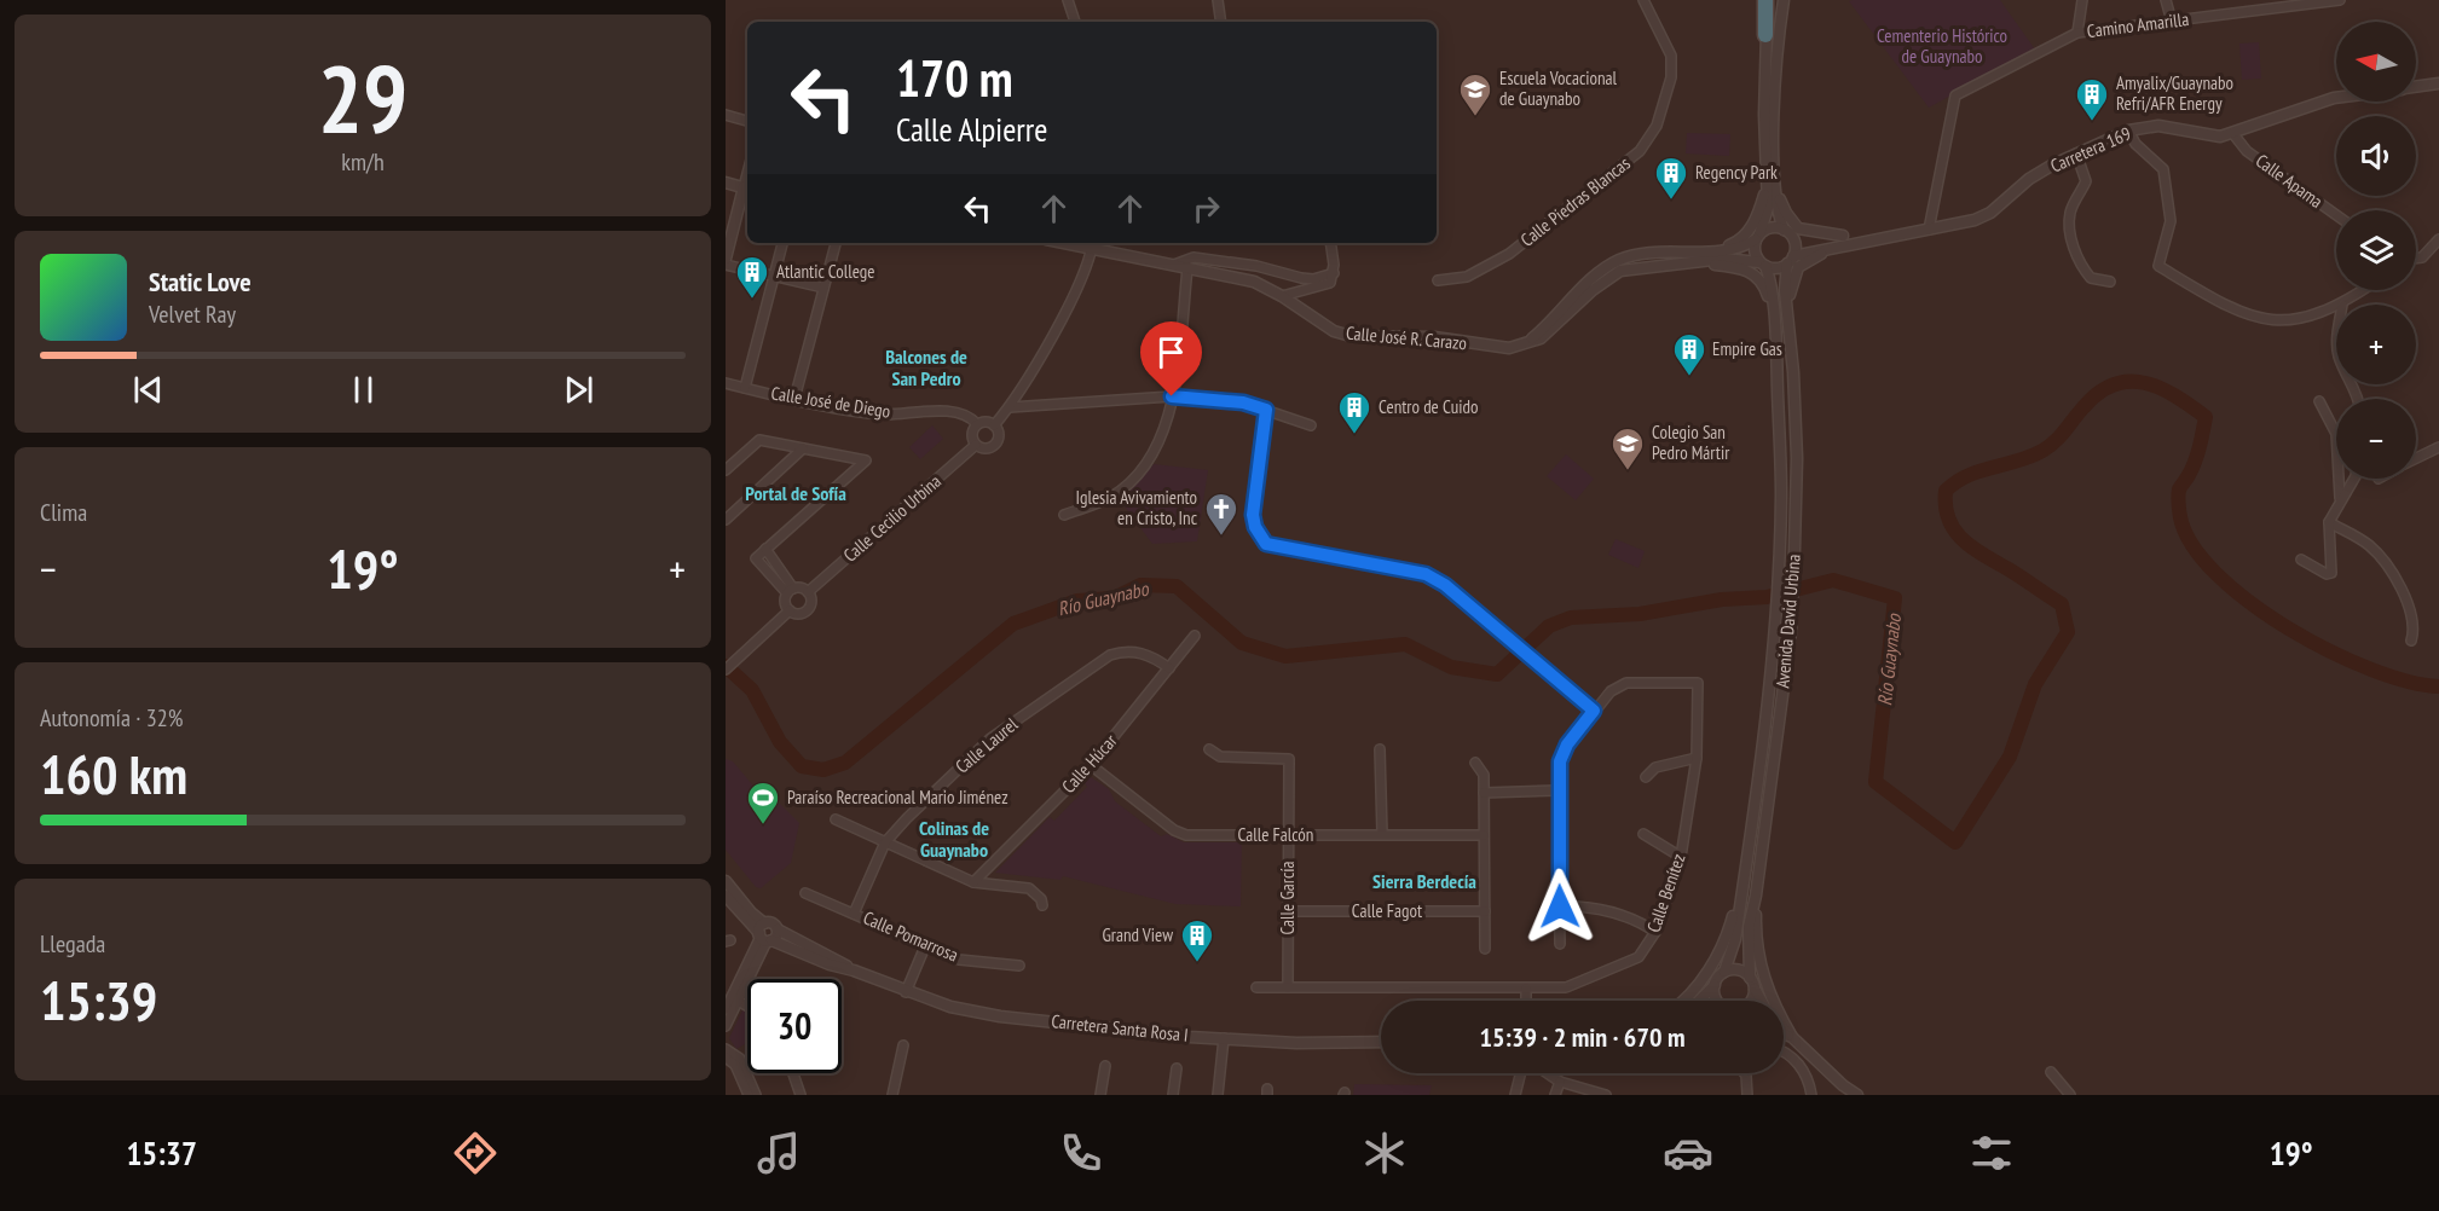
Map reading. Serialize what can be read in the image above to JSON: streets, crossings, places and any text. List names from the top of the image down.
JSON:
{
  "streets": {
    "street": [
      "Camino Amarilla",
      "Carretera 169",
      "Calle Apama",
      "Calle Piedras Blancas",
      "Calle José R. Carazo",
      "Calle José de Diego",
      "Calle Cecilio Urbina",
      "Avenida David Urbina",
      "Calle Laurel",
      "Calle Húcar",
      "Calle Falcón",
      "Calle Benítez",
      "Calle García",
      "Calle Fagot",
      "Calle Pomarrosa",
      "Carretera Santa Rosa I"
    ]
  },
  "crossings": [
    ["Camino Amarilla", "Carretera 169"],
    ["Carretera 169", "Calle Apama"],
    ["Carretera 169", "Calle José R. Carazo"],
    ["Carretera 169", "Avenida David Urbina"],
    ["Calle José R. Carazo", "Calle Cecilio Urbina"],
    ["Calle José R. Carazo", "Avenida David Urbina"],
    ["Calle José de Diego", "Calle Cecilio Urbina"],
    ["Calle Laurel", "Calle Húcar"],
    ["Calle Laurel", "Calle Pomarrosa"],
    ["Calle Húcar", "Calle Falcón"],
    ["Calle Falcón", "Calle García"],
    ["Calle Benítez", "Calle García"],
    ["Calle García", "Calle Fagot"]
  ],
  "districts": [
    "Balcones de San Pedro",
    "Portal de Sofía",
    "Colinas de Guaynabo",
    "Sierra Berdecía"
  ],
  "water": ["Río Guaynabo"],
  "parks": ["Cementerio Histórico de Guaynabo"],
  "places": {
    "school or university": ["Escuela Vocacional de Guaynabo", "Colegio San Pedro Mártir"],
    "building": [
      "Amyalix/Guaynabo Refri/AFR Energy",
      "Regency Park",
      "Atlantic College",
      "Empire Gas",
      "Centro de Cuido",
      "Grand View"
    ],
    "church": ["Iglesia Avivamiento en Cristo, Inc"],
    "sports": ["Paraíso Recreacional Mario Jiménez"]
  },
  "north": "left",
  "page": {
    "tile": [
      ["29", "km/h"],
      "Clima",
      ["Autonomía · 32%", "160 km"],
      ["Llegada", "15:39"]
    ],
    "map_buttons": ["+", "−"],
    "turn": ["170 m", "Calle Alpierre"],
    "song": ["Static Love", "Velvet Ray"],
    "heat": ["−", "19°", "+"],
    "limit": "30",
    "trip": "15:39 · 2 min · 670 m",
    "tabs": ["15:37", "19°"]
  }
}
